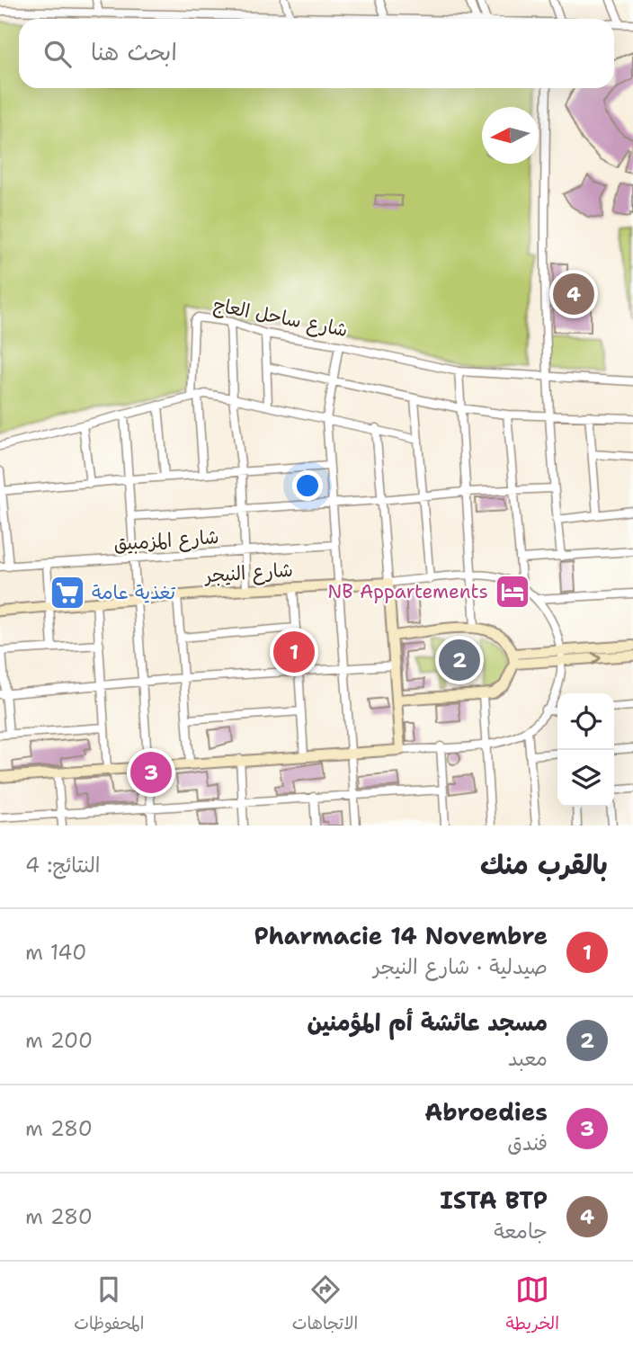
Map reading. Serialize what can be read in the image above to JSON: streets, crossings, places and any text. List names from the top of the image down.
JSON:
{
  "streets": {
    "street": ["شارع ساحل العاج", "شارع المزمبيق", "شارع النيجر"]
  },
  "places": {
    "hotel": ["NB Appartements"],
    "supermarket": ["تغذية عامة"]
  },
  "north": "left",
  "page": {
    "search": "ابحث هنا",
    "pins": [
      "4",
      "1",
      "2",
      "3"
    ],
    "heading": ["بالقرب منك", "النتائج: 4"],
    "list": [
      {
        "mark": "1",
        "name": "Pharmacie 14 Novembre",
        "note": "صيدلية · شارع النيجر",
        "value": "140 m"
      },
      {
        "mark": "2",
        "name": "مسجد عائشة أم المؤمنين",
        "note": "معبد",
        "value": "200 m"
      },
      {
        "mark": "3",
        "name": "Abroedies",
        "note": "فندق",
        "value": "280 m"
      },
      {
        "mark": "4",
        "name": "ISTA BTP",
        "note": "جامعة",
        "value": "280 m"
      }
    ],
    "nav": ["الخريطة", "الاتجاهات", "المحفوظات"]
  }
}
